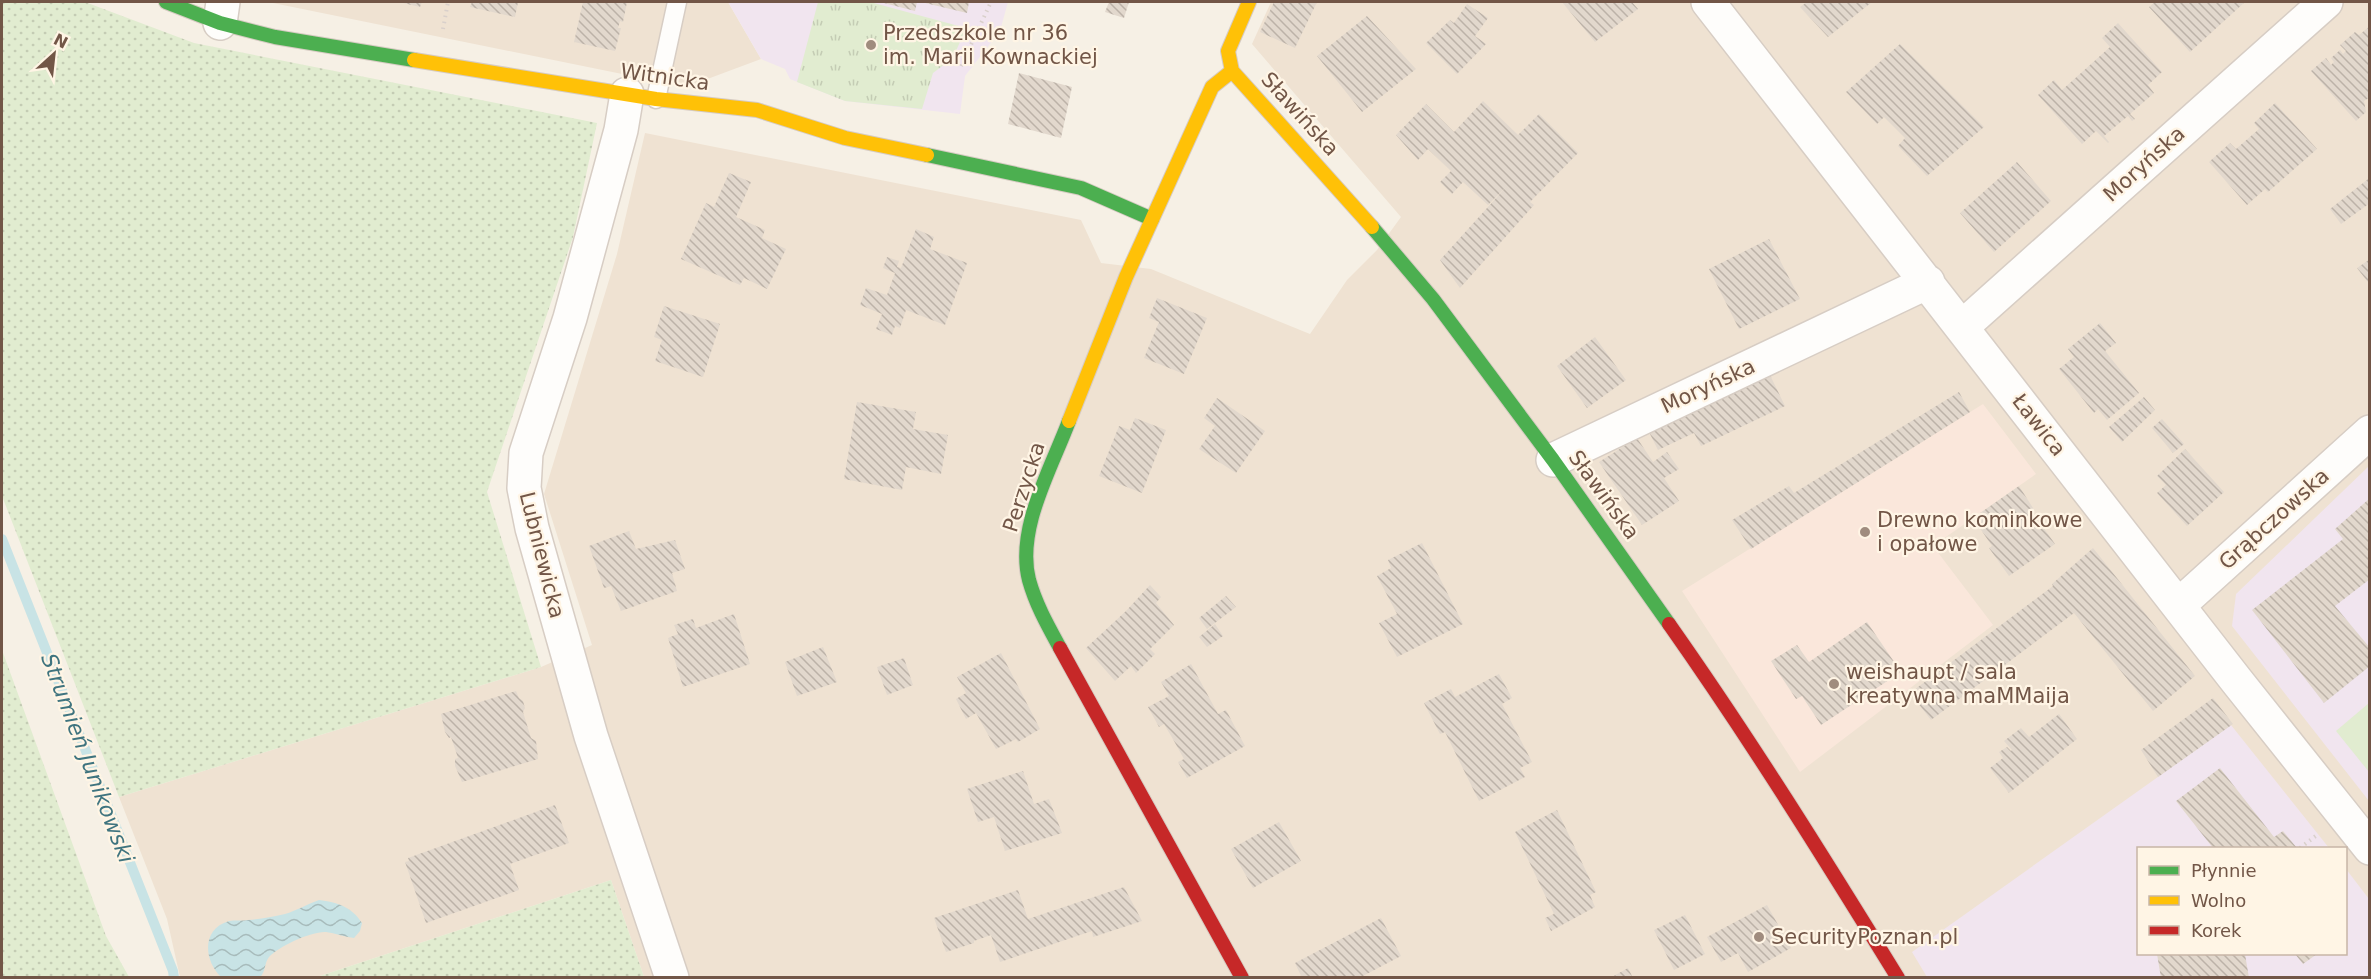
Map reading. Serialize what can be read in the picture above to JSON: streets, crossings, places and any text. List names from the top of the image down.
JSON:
{
  "streets": {
    "street": [
      "Witnicka",
      "Sławińska",
      "Moryńska",
      "Ławica",
      "Perzycka",
      "Grąbczowska",
      "Lubniewicka"
    ]
  },
  "crossings": [
    ["Witnicka", "Perzycka"],
    ["Witnicka", "Lubniewicka"],
    ["Sławińska", "Moryńska"],
    ["Sławińska", "Perzycka"],
    ["Moryńska", "Ławica"],
    ["Ławica", "Grąbczowska"]
  ],
  "water": ["Strumień Junikowski"],
  "places": [
    "Przedszkole nr 36 im. Marii Kownackiej",
    "Drewno kominkowe i opałowe",
    "weishaupt / sala kreatywna maMMaija",
    "SecurityPoznan.pl"
  ],
  "legend": ["Płynnie", "Wolno", "Korek"],
  "north": "top right"
}
